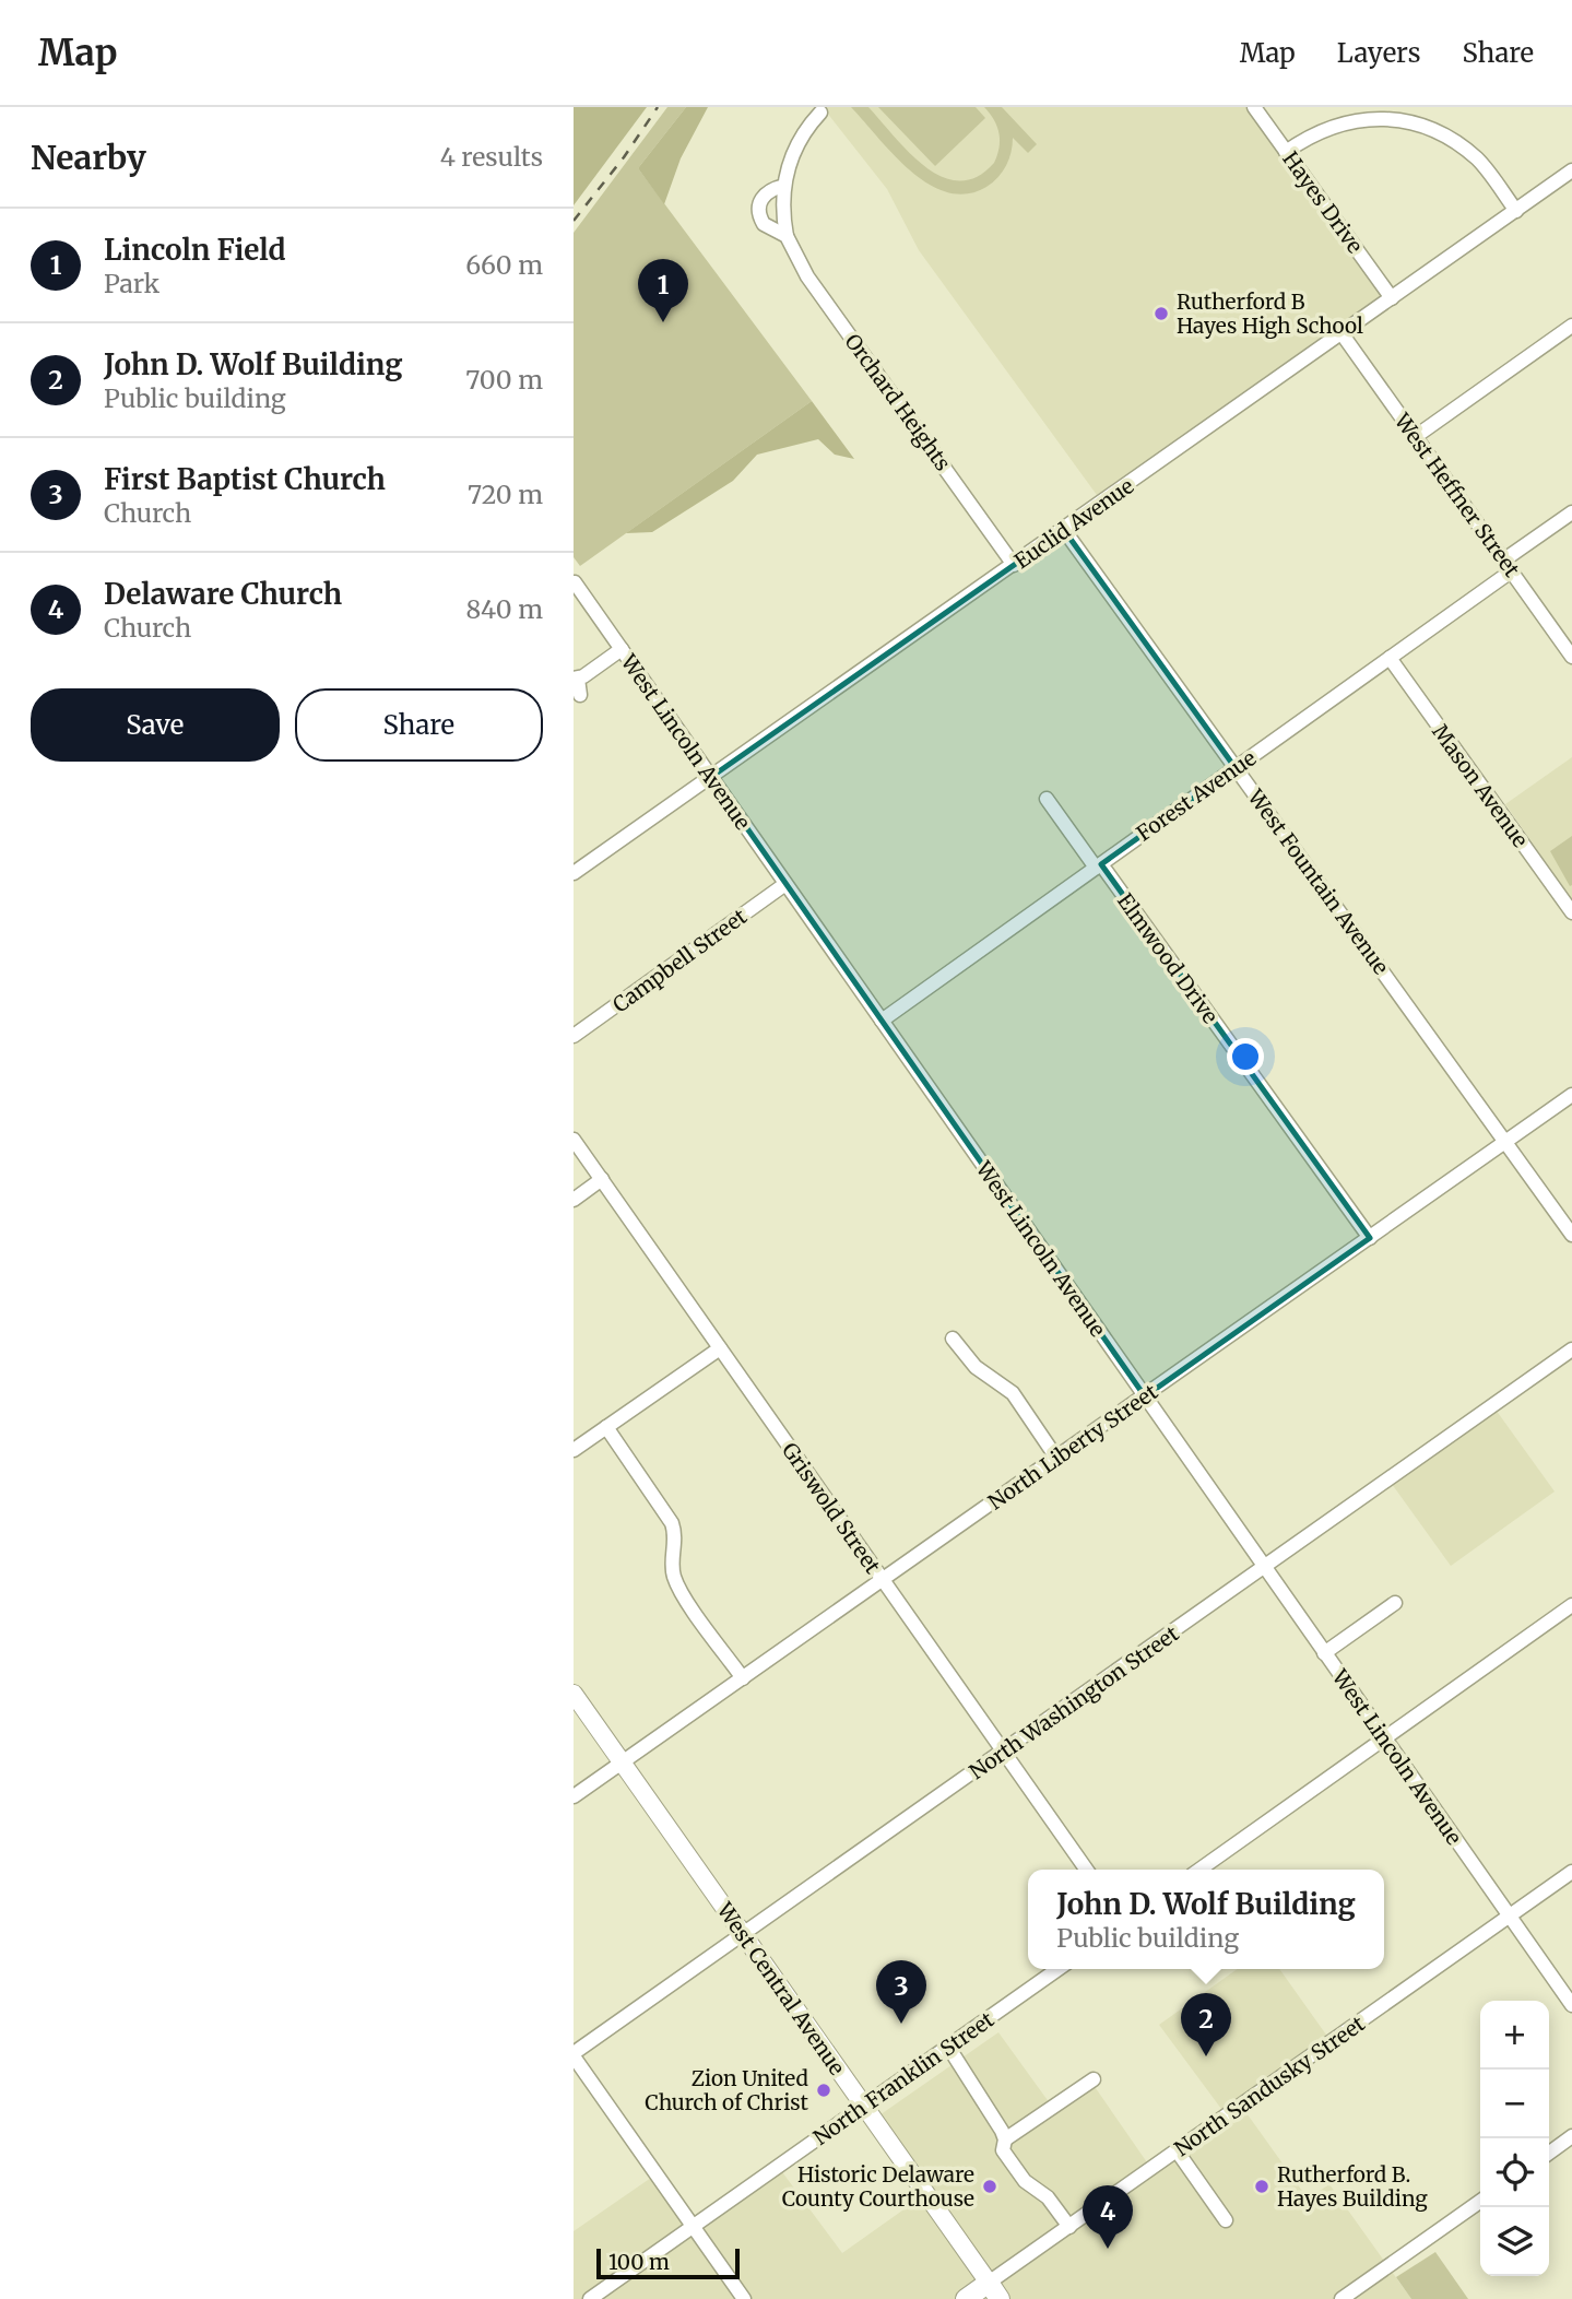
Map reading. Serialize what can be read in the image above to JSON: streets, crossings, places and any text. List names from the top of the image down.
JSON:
{
  "streets": {
    "highway": ["North Sandusky Street"],
    "main road": ["West Central Avenue"],
    "street": [
      "Hayes Drive",
      "Orchard Heights",
      "West Heffner Street",
      "Euclid Avenue",
      "West Lincoln Avenue",
      "Mason Avenue",
      "Forest Avenue",
      "West Fountain Avenue",
      "Elmwood Drive",
      "Campbell Street",
      "North Liberty Street",
      "Griswold Street",
      "North Washington Street",
      "North Franklin Street"
    ]
  },
  "crossings": [
    ["Hayes Drive", "Euclid Avenue"],
    ["Orchard Heights", "Euclid Avenue"],
    ["West Heffner Street", "Euclid Avenue"],
    ["West Heffner Street", "Forest Avenue"],
    ["Euclid Avenue", "West Lincoln Avenue"],
    ["Euclid Avenue", "West Fountain Avenue"],
    ["West Lincoln Avenue", "Forest Avenue"],
    ["West Lincoln Avenue", "Campbell Street"],
    ["West Lincoln Avenue", "North Liberty Street"],
    ["West Lincoln Avenue", "North Washington Street"],
    ["West Lincoln Avenue", "North Sandusky Street"],
    ["Mason Avenue", "Forest Avenue"],
    ["Forest Avenue", "West Fountain Avenue"],
    ["Forest Avenue", "Elmwood Drive"],
    ["West Fountain Avenue", "North Liberty Street"],
    ["Elmwood Drive", "North Liberty Street"],
    ["North Liberty Street", "Griswold Street"],
    ["North Liberty Street", "West Central Avenue"],
    ["Griswold Street", "North Washington Street"],
    ["North Washington Street", "West Central Avenue"],
    ["West Central Avenue", "North Franklin Street"],
    ["West Central Avenue", "North Sandusky Street"]
  ],
  "places": [
    "Rutherford B Hayes High School",
    "Zion United Church of Christ",
    "Historic Delaware County Courthouse",
    "Rutherford B. Hayes Building"
  ],
  "scale_bar": "100 m",
  "page": {
    "header": "Map",
    "nav": ["Map", "Layers", "Share"],
    "heading": ["Nearby", "4 results"],
    "list": [
      {
        "mark": "1",
        "name": "Lincoln Field",
        "note": "Park",
        "value": "660 m"
      },
      {
        "mark": "2",
        "name": "John D. Wolf Building",
        "note": "Public building",
        "value": "700 m"
      },
      {
        "mark": "3",
        "name": "First Baptist Church",
        "note": "Church",
        "value": "720 m"
      },
      {
        "mark": "4",
        "name": "Delaware Church",
        "note": "Church",
        "value": "840 m"
      }
    ],
    "pins": [
      "1",
      "3",
      "2",
      "4"
    ],
    "buttons": ["Save", "Share"],
    "popup": ["John D. Wolf Building", "Public building"],
    "map_buttons": ["+", "−"],
    "scale": "100 m"
  }
}
